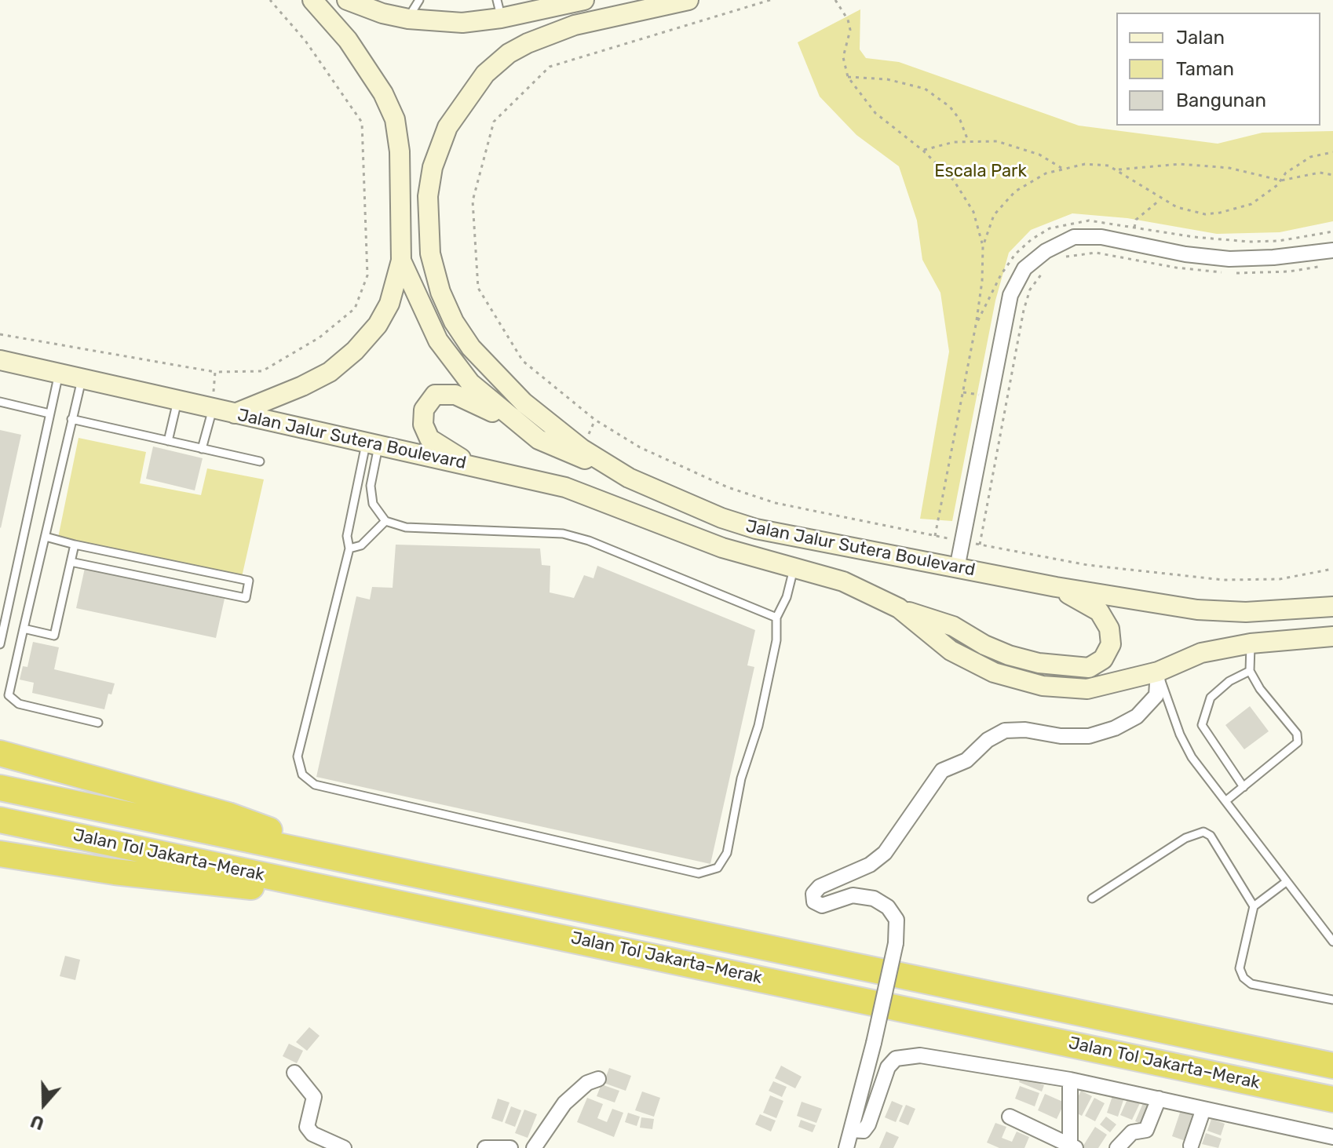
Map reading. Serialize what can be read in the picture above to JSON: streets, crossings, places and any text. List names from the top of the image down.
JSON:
{
  "streets": {
    "highway": ["Jalan Tol Jakarta–Merak"],
    "main road": ["Jalan Jalur Sutera Boulevard"]
  },
  "parks": ["Escala Park"],
  "legend": ["Jalan", "Taman", "Bangunan"],
  "north": "bottom"
}
